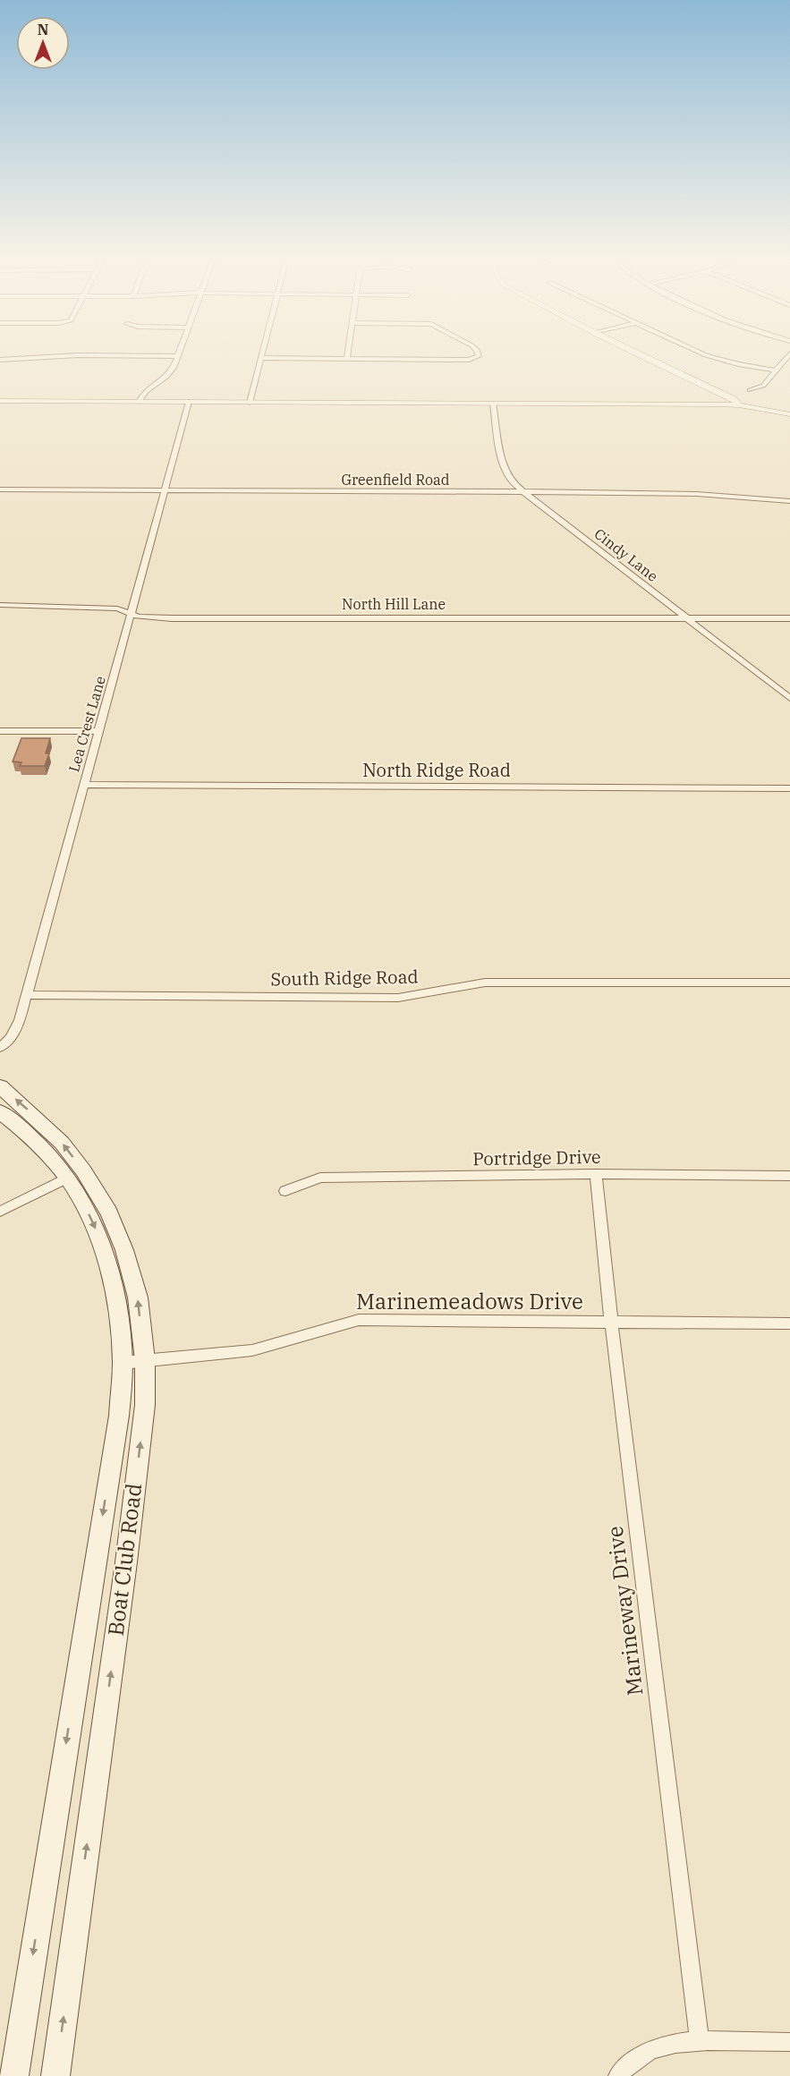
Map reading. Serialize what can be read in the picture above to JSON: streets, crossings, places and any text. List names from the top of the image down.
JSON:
{
  "streets": {
    "main road": ["Boat Club Road"],
    "street": [
      "Greenfield Road",
      "Cindy Lane",
      "North Hill Lane",
      "Lea Crest Lane",
      "North Ridge Road",
      "South Ridge Road",
      "Portridge Drive",
      "Marinemeadows Drive",
      "Marineway Drive"
    ]
  },
  "crossings": [
    ["Greenfield Road", "Cindy Lane"],
    ["Greenfield Road", "Lea Crest Lane"],
    ["Cindy Lane", "North Hill Lane"],
    ["North Hill Lane", "Lea Crest Lane"],
    ["Lea Crest Lane", "North Ridge Road"],
    ["Lea Crest Lane", "South Ridge Road"],
    ["Portridge Drive", "Marineway Drive"],
    ["Marinemeadows Drive", "Boat Club Road"],
    ["Marinemeadows Drive", "Marineway Drive"]
  ],
  "north": "top"
}
